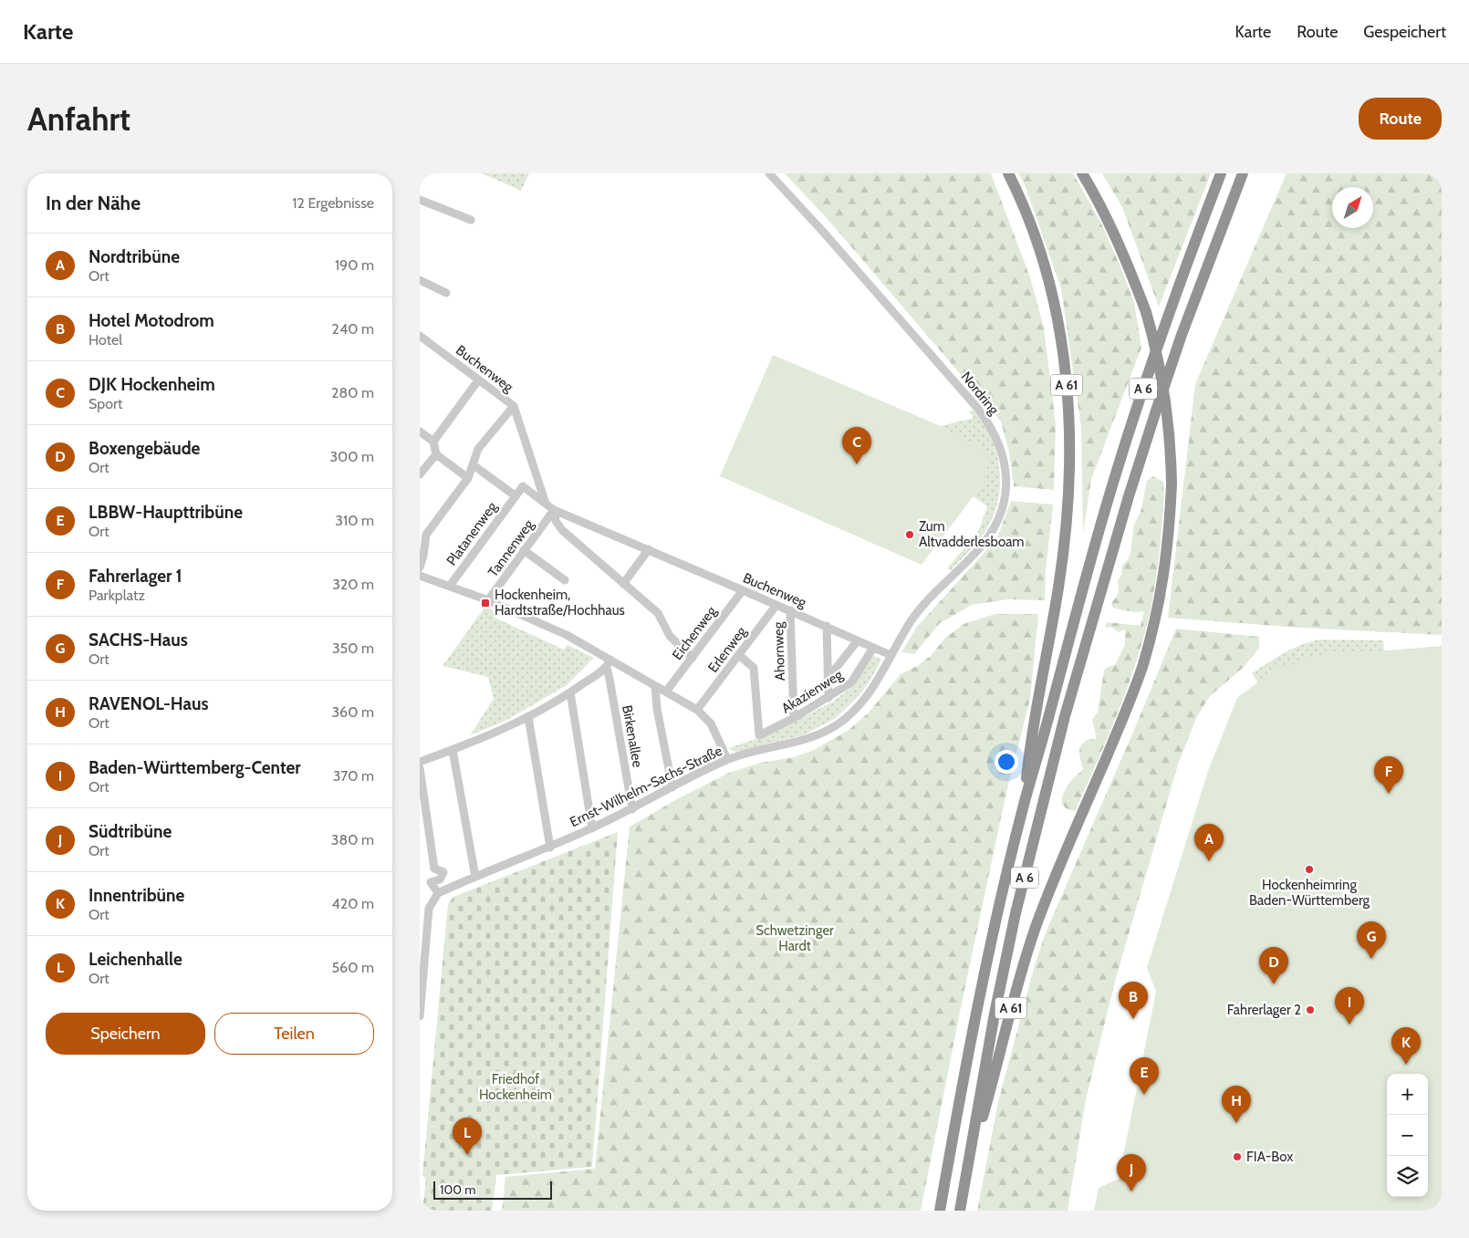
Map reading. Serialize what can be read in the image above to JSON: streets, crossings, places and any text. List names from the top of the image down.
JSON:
{
  "streets": {
    "highway": ["A 61", "A 6"],
    "street": [
      "Buchenweg",
      "Nordring",
      "Platanenweg",
      "Tannenweg",
      "Eichenweg",
      "Erlenweg",
      "Ahornweg",
      "Akazienweg",
      "Birkenallee",
      "Ernst-Wilhelm-Sachs-Straße"
    ]
  },
  "crossings": [
    ["Buchenweg", "Nordring"],
    ["Buchenweg", "Platanenweg"],
    ["Buchenweg", "Tannenweg"],
    ["Buchenweg", "Eichenweg"],
    ["Buchenweg", "Erlenweg"],
    ["Buchenweg", "Ahornweg"],
    ["Buchenweg", "Akazienweg"],
    ["Buchenweg", "Ernst-Wilhelm-Sachs-Straße"],
    ["A 61", "A 6"],
    ["Nordring", "Ernst-Wilhelm-Sachs-Straße"],
    ["Erlenweg", "Akazienweg"],
    ["Ahornweg", "Akazienweg"],
    ["Birkenallee", "Ernst-Wilhelm-Sachs-Straße"]
  ],
  "parks": ["Schwetzinger Hardt", "Friedhof Hockenheim"],
  "places": {
    "other": [
      "Zum Altvadderlesboam",
      "Hockenheimring Baden-Württemberg",
      "Fahrerlager 2",
      "FIA-Box"
    ],
    "transit": ["Hockenheim, Hardtstraße/Hochhaus"]
  },
  "scale_bar": "100 m",
  "north": "top right",
  "page": {
    "header": "Karte",
    "nav": ["Karte", "Route", "Gespeichert"],
    "buttons": [
      "Route",
      ["Speichern", "Teilen"]
    ],
    "title": "Anfahrt",
    "heading": ["In der Nähe", "12 Ergebnisse"],
    "list": [
      {
        "mark": "A",
        "name": "Nordtribüne",
        "note": "Ort",
        "value": "190 m"
      },
      {
        "mark": "B",
        "name": "Hotel Motodrom",
        "note": "Hotel",
        "value": "240 m"
      },
      {
        "mark": "C",
        "name": "DJK Hockenheim",
        "note": "Sport",
        "value": "280 m"
      },
      {
        "mark": "D",
        "name": "Boxengebäude",
        "note": "Ort",
        "value": "300 m"
      },
      {
        "mark": "E",
        "name": "LBBW-Haupttribüne",
        "note": "Ort",
        "value": "310 m"
      },
      {
        "mark": "F",
        "name": "Fahrerlager 1",
        "note": "Parkplatz",
        "value": "320 m"
      },
      {
        "mark": "G",
        "name": "SACHS-Haus",
        "note": "Ort",
        "value": "350 m"
      },
      {
        "mark": "H",
        "name": "RAVENOL-Haus",
        "note": "Ort",
        "value": "360 m"
      },
      {
        "mark": "I",
        "name": "Baden-Württemberg-Center",
        "note": "Ort",
        "value": "370 m"
      },
      {
        "mark": "J",
        "name": "Südtribüne",
        "note": "Ort",
        "value": "380 m"
      },
      {
        "mark": "K",
        "name": "Innentribüne",
        "note": "Ort",
        "value": "420 m"
      },
      {
        "mark": "L",
        "name": "Leichenhalle",
        "note": "Ort",
        "value": "560 m"
      }
    ],
    "pins": [
      "C",
      "F",
      "A",
      "G",
      "D",
      "B",
      "I",
      "K",
      "E",
      "H",
      "L",
      "J"
    ],
    "map_buttons": ["+", "−"],
    "scale": "100 m"
  }
}
